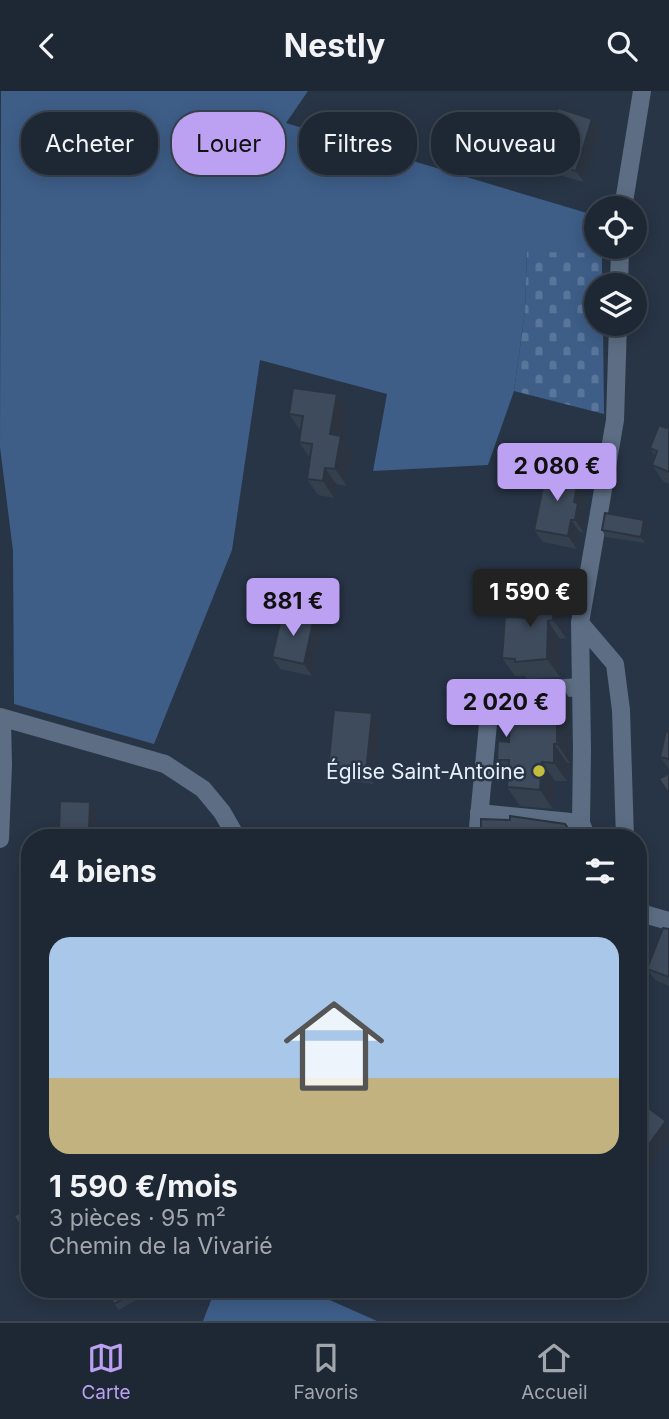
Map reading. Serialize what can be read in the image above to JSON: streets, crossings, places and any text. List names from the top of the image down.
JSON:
{
  "places": ["Église Saint-Antoine"],
  "page": {
    "header": "Nestly",
    "chip": [
      "Acheter",
      "Louer",
      "Filtres",
      "Nouveau"
    ],
    "price": [
      "2 080 €",
      "1 590 €",
      "881 €",
      "2 020 €"
    ],
    "heading": "4 biens",
    "list": [
      {
        "name": "1 590 €/mois",
        "note": "3 pièces · 95 m² · Chemin de la Vivarié"
      }
    ],
    "tabs": ["Carte", "Favoris", "Accueil"]
  }
}
